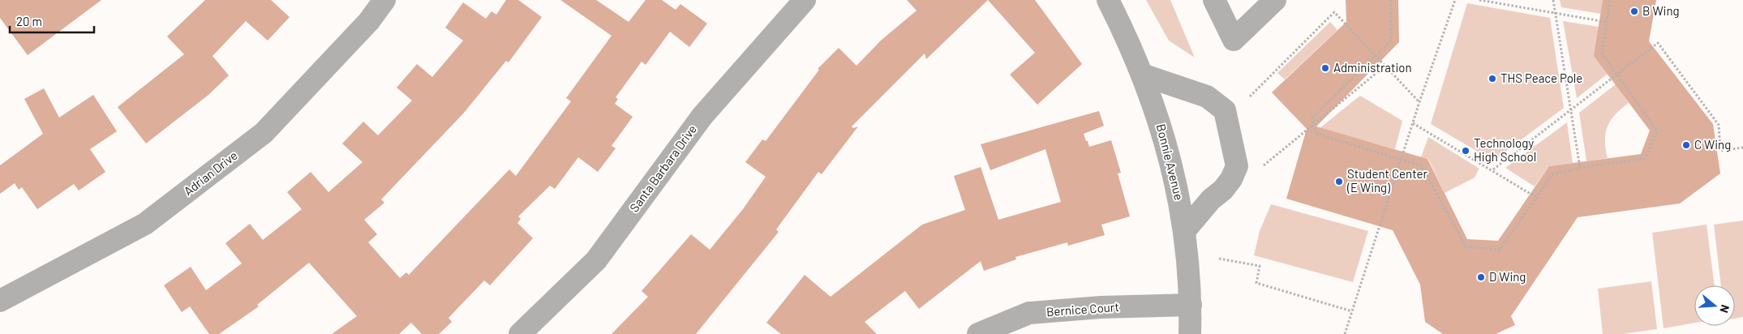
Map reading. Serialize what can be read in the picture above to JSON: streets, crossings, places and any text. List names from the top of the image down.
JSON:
{
  "streets": {
    "street": [
      "Bonnie Avenue",
      "Santa Barbara Drive",
      "Adrian Drive",
      "Bernice Court"
    ]
  },
  "crossings": [
    ["Bonnie Avenue", "Bernice Court"]
  ],
  "places": [
    "B Wing",
    "Administration",
    "THS Peace Pole",
    "C Wing",
    "Technology High School",
    "Student Center (E Wing)",
    "D Wing"
  ],
  "scale_bar": "20 m",
  "north": "right"
}
